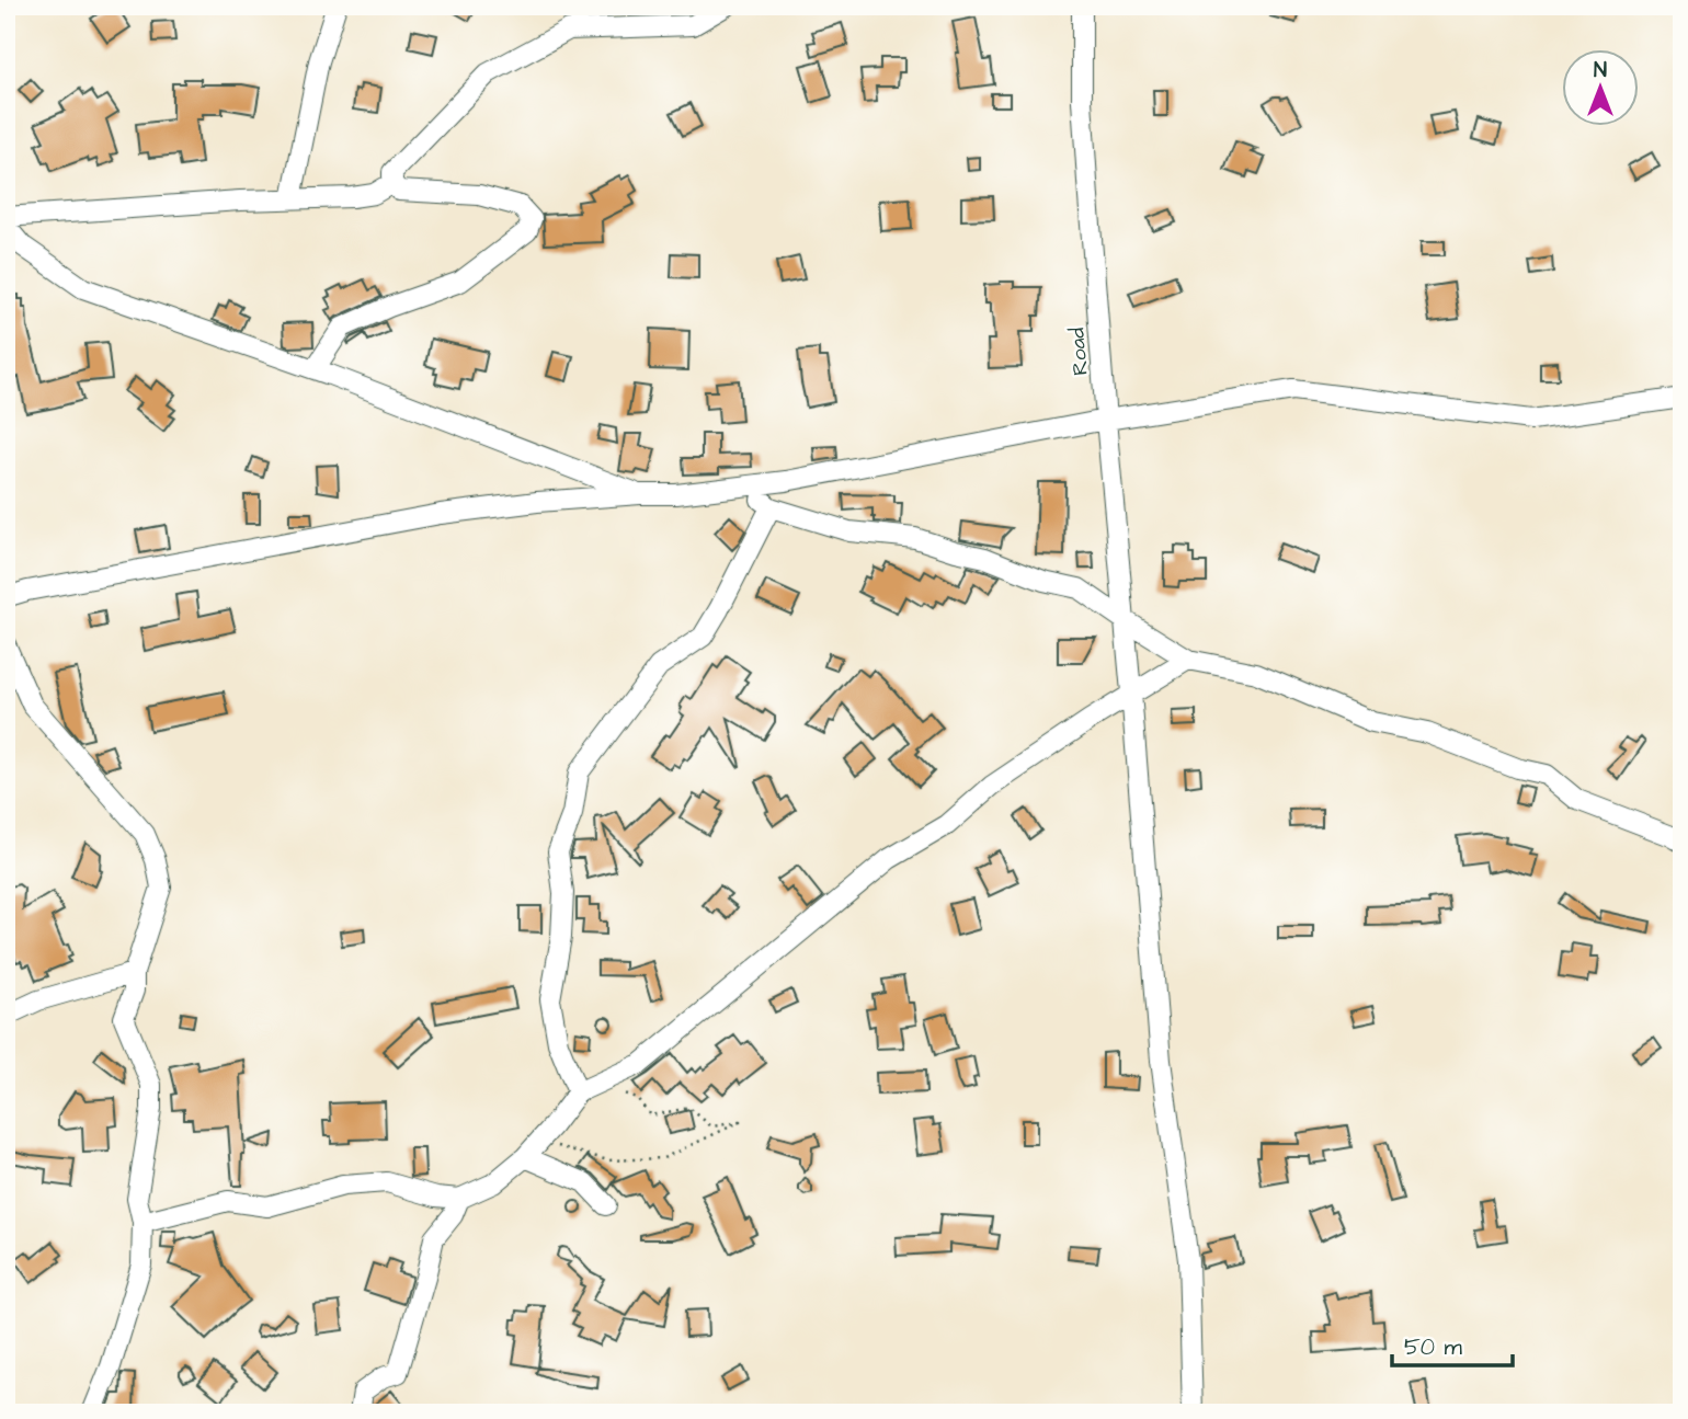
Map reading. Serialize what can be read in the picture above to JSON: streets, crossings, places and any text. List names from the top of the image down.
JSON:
{
  "streets": {
    "street": ["Road"]
  },
  "scale_bar": "50 m",
  "north": "top"
}
